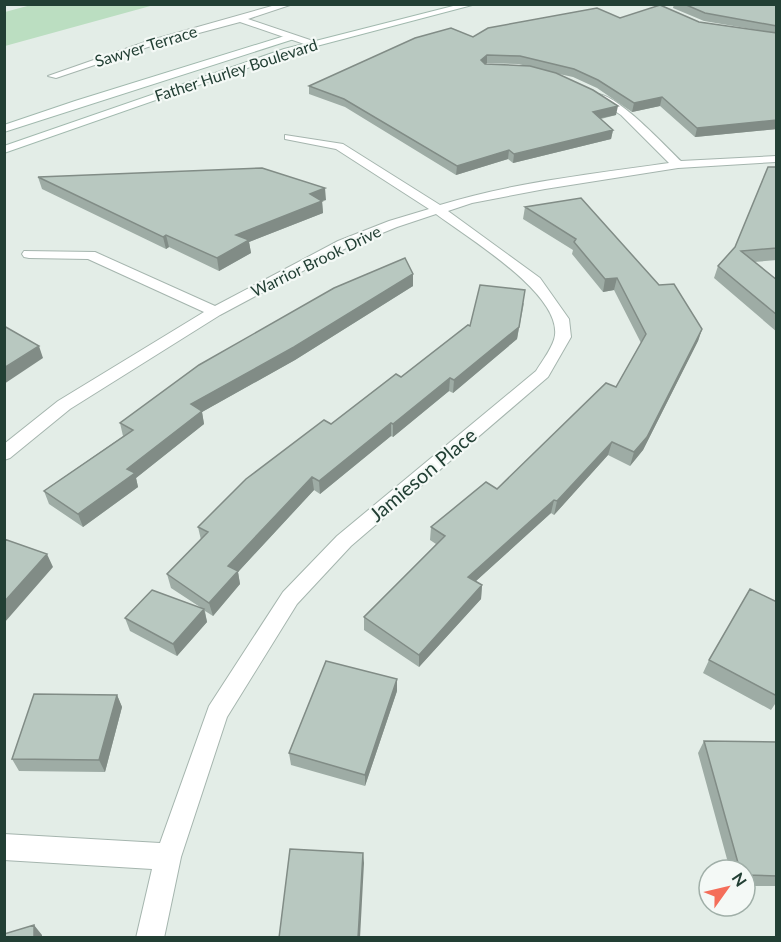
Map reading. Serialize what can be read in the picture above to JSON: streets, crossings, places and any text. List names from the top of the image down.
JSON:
{
  "streets": {
    "street": [
      "Sawyer Terrace",
      "Father Hurley Boulevard",
      "Warrior Brook Drive",
      "Jamieson Place"
    ]
  },
  "crossings": [
    ["Warrior Brook Drive", "Jamieson Place"]
  ],
  "north": "top right"
}
